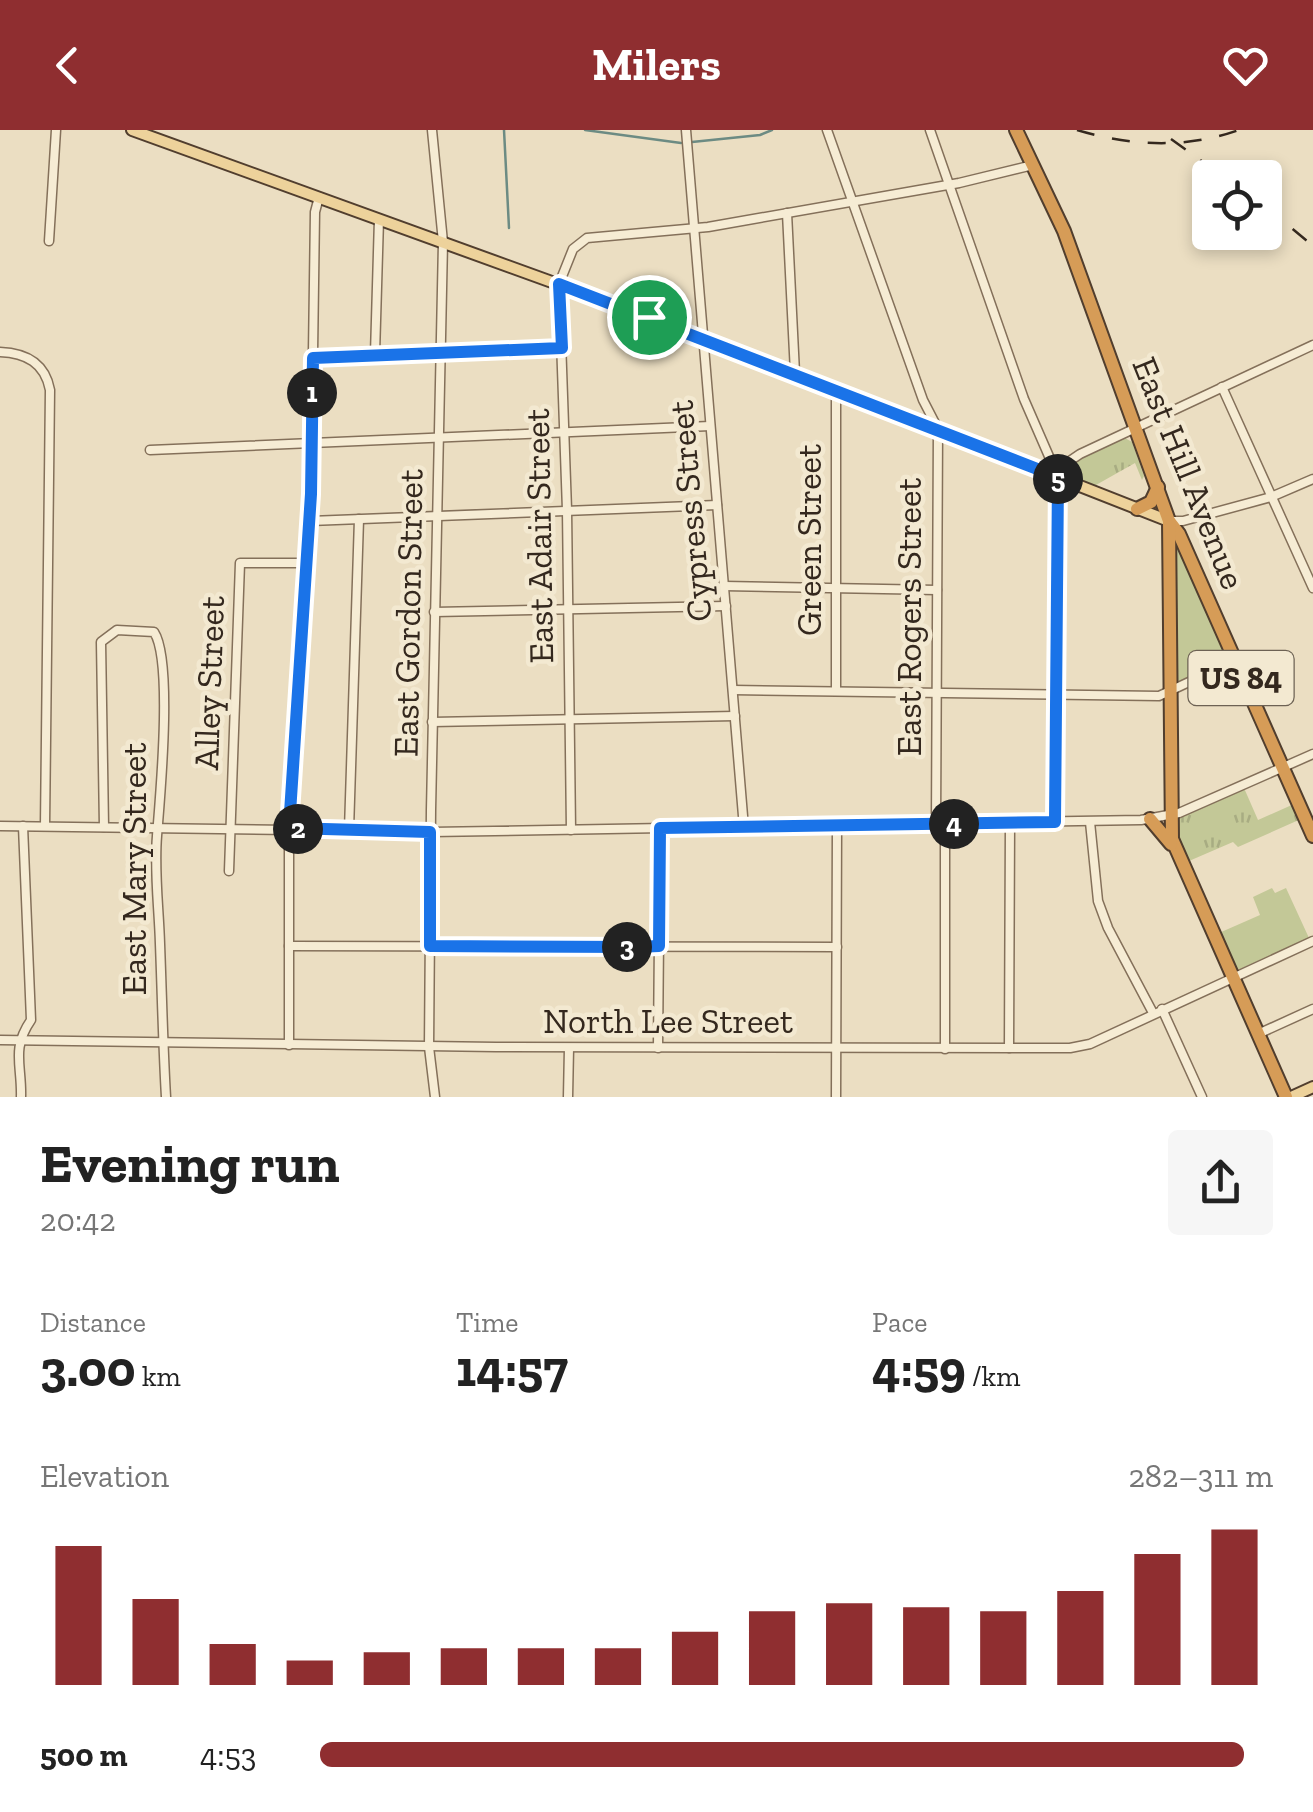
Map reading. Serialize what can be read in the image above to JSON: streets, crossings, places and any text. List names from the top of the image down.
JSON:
{
  "streets": {
    "highway": ["East Hill Avenue", "US 84"],
    "street": [
      "Cypress Street",
      "East Adair Street",
      "Green Street",
      "East Gordon Street",
      "East Rogers Street",
      "Alley Street",
      "East Mary Street",
      "North Lee Street"
    ]
  },
  "crossings": [
    ["East Hill Avenue", "US 84"],
    ["East Gordon Street", "North Lee Street"],
    ["East Rogers Street", "North Lee Street"],
    ["US 84", "North Lee Street"],
    ["East Mary Street", "North Lee Street"]
  ],
  "page": {
    "header": "Milers",
    "pins": [
      "1",
      "5",
      "4",
      "2",
      "3"
    ],
    "heading": ["Evening run", "20:42"],
    "stats": [
      ["Distance", "3.00 km"],
      ["Time", "14:57"],
      ["Pace", "4:59 /km"]
    ],
    "chart": ["Elevation", "282–311 m"],
    "list": [
      {
        "name": "500 m",
        "note": "4:53"
      }
    ]
  }
}
